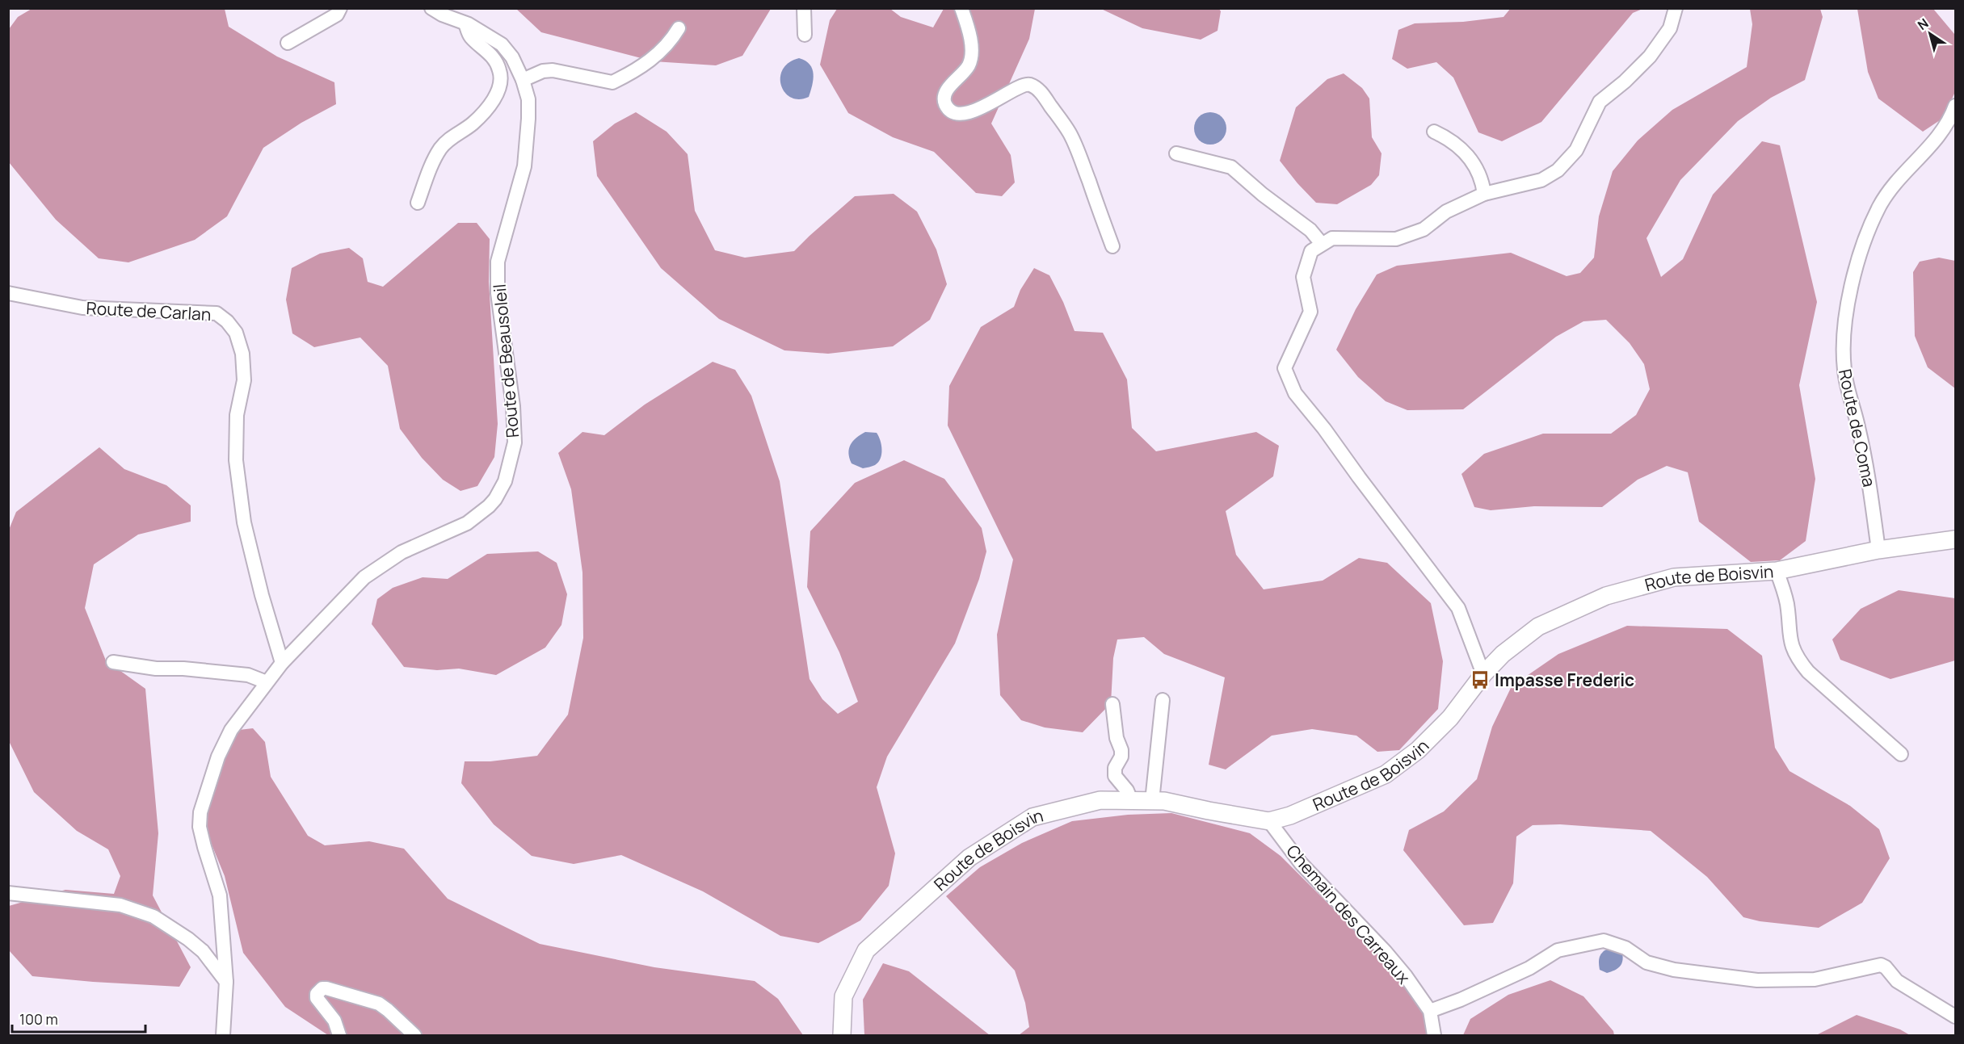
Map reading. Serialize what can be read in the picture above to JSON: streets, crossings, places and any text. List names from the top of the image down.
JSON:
{
  "streets": {
    "main road": ["Route de Boisvin"],
    "street": [
      "Route de Carlan",
      "Route de Beausoleil",
      "Route de Coma",
      "Chemain des Carreaux"
    ]
  },
  "crossings": [
    ["Route de Carlan", "Route de Beausoleil"],
    ["Route de Coma", "Route de Boisvin"],
    ["Route de Boisvin", "Chemain des Carreaux"]
  ],
  "places": {
    "bus stop": ["Impasse Frederic"]
  },
  "scale_bar": "100 m",
  "north": "top left"
}
